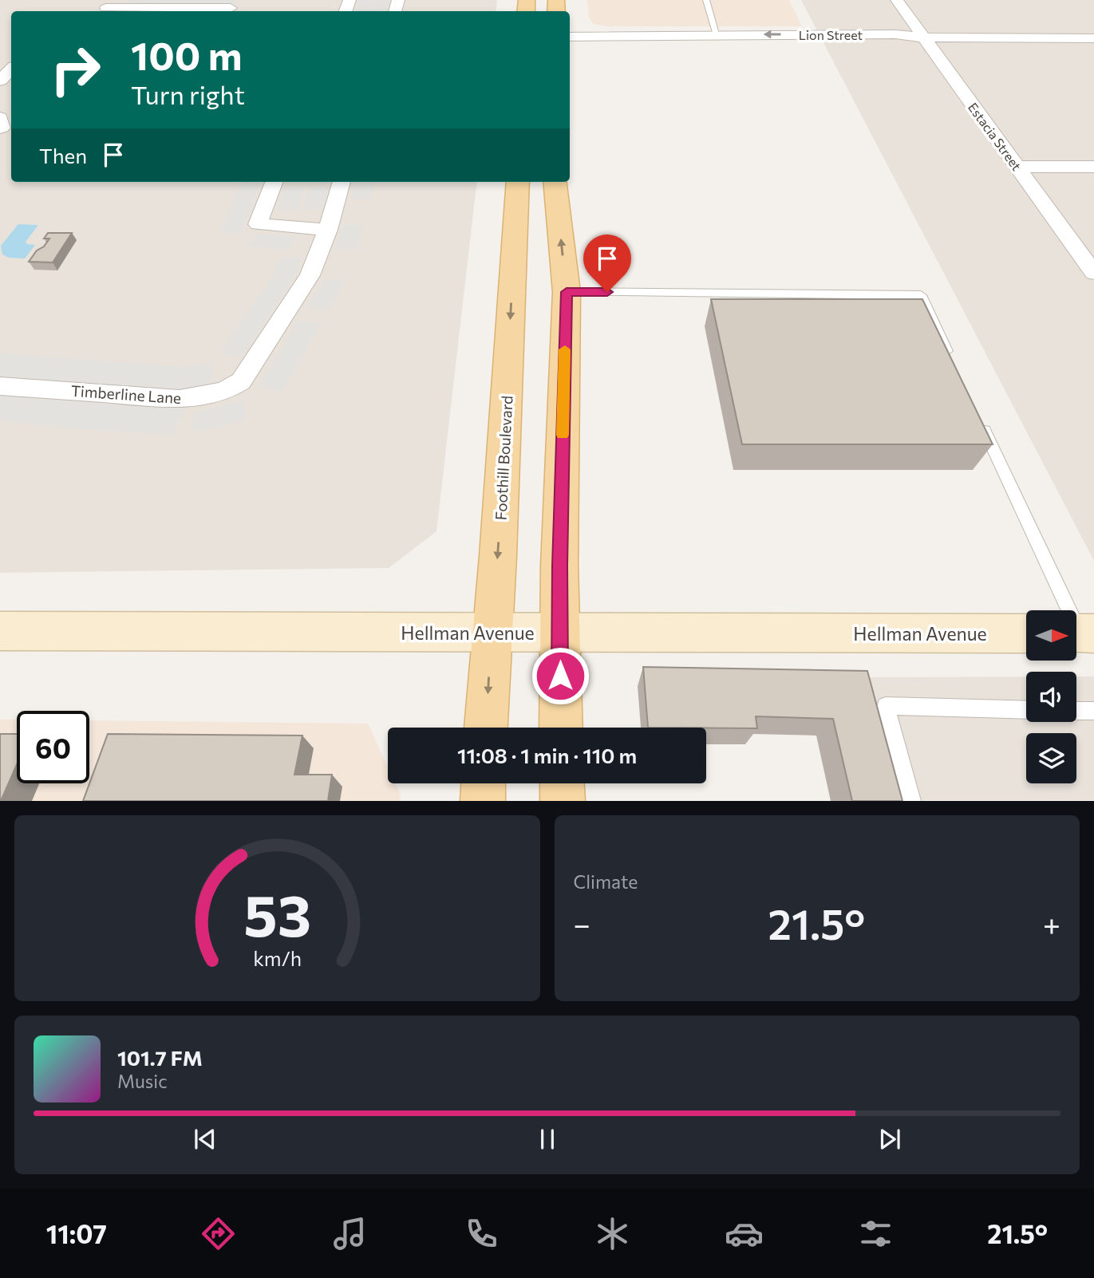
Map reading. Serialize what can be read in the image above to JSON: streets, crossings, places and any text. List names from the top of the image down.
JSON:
{
  "streets": {
    "main road": ["Foothill Boulevard"],
    "street": [
      "Lion Street",
      "Estacia Street",
      "Timberline Lane",
      "Hellman Avenue"
    ]
  },
  "crossings": [
    ["Lion Street", "Estacia Street"],
    ["Foothill Boulevard", "Hellman Avenue"]
  ],
  "one_way": ["Lion Street"],
  "north": "right",
  "page": {
    "turn": ["100 m", "Turn right"],
    "then": "Then",
    "limit": "60",
    "trip": "11:08 · 1 min · 110 m",
    "tile": "Climate",
    "heat": ["−", "21.5°", "+"],
    "song": ["101.7 FM", "Music"],
    "tabs": ["11:07", "21.5°"],
    "gauge": ["53", "km/h"]
  }
}
